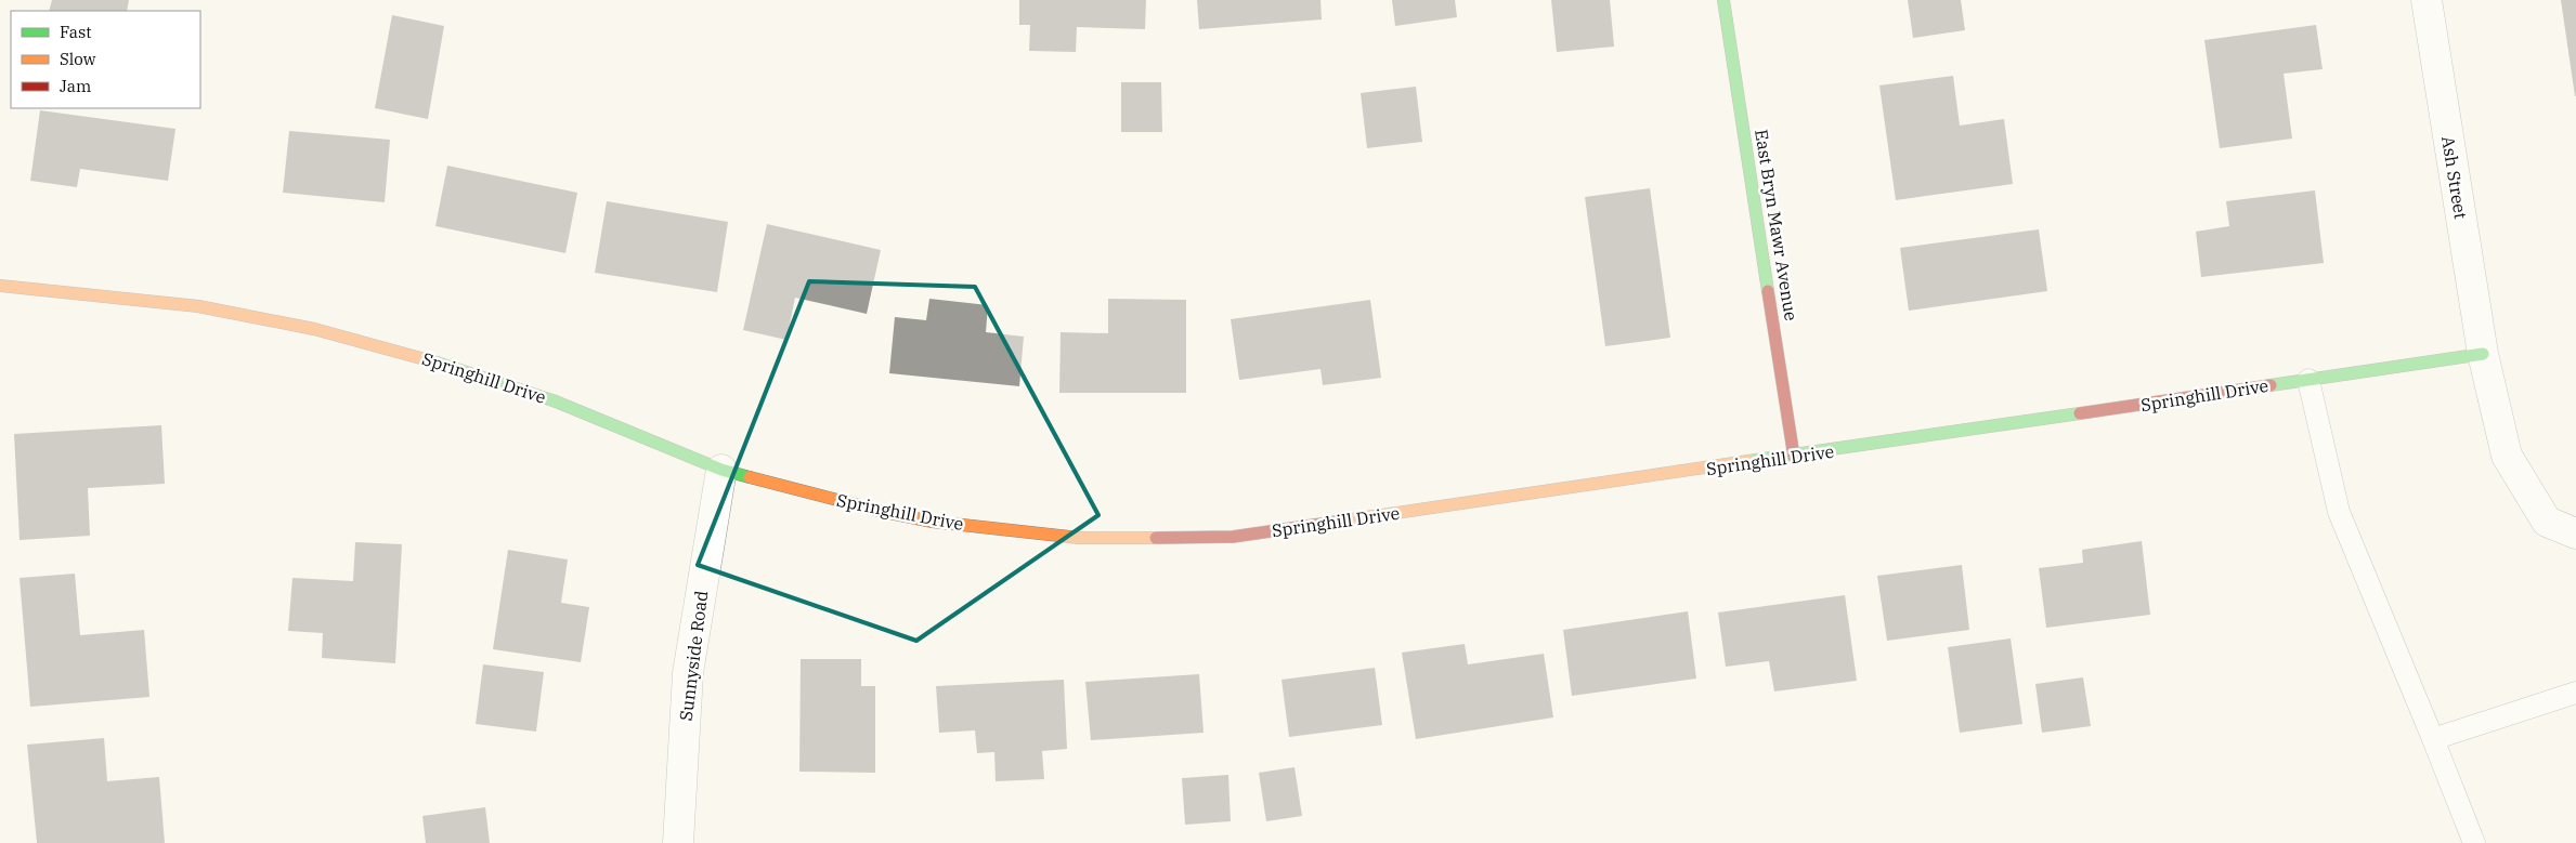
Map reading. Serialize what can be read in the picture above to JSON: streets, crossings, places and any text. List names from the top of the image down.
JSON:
{
  "streets": {
    "street": [
      "Ash Street",
      "East Bryn Mawr Avenue",
      "Springhill Drive",
      "Sunnyside Road"
    ]
  },
  "crossings": [
    ["Ash Street", "Springhill Drive"],
    ["East Bryn Mawr Avenue", "Springhill Drive"],
    ["Springhill Drive", "Sunnyside Road"]
  ],
  "legend": ["Fast", "Slow", "Jam"]
}
